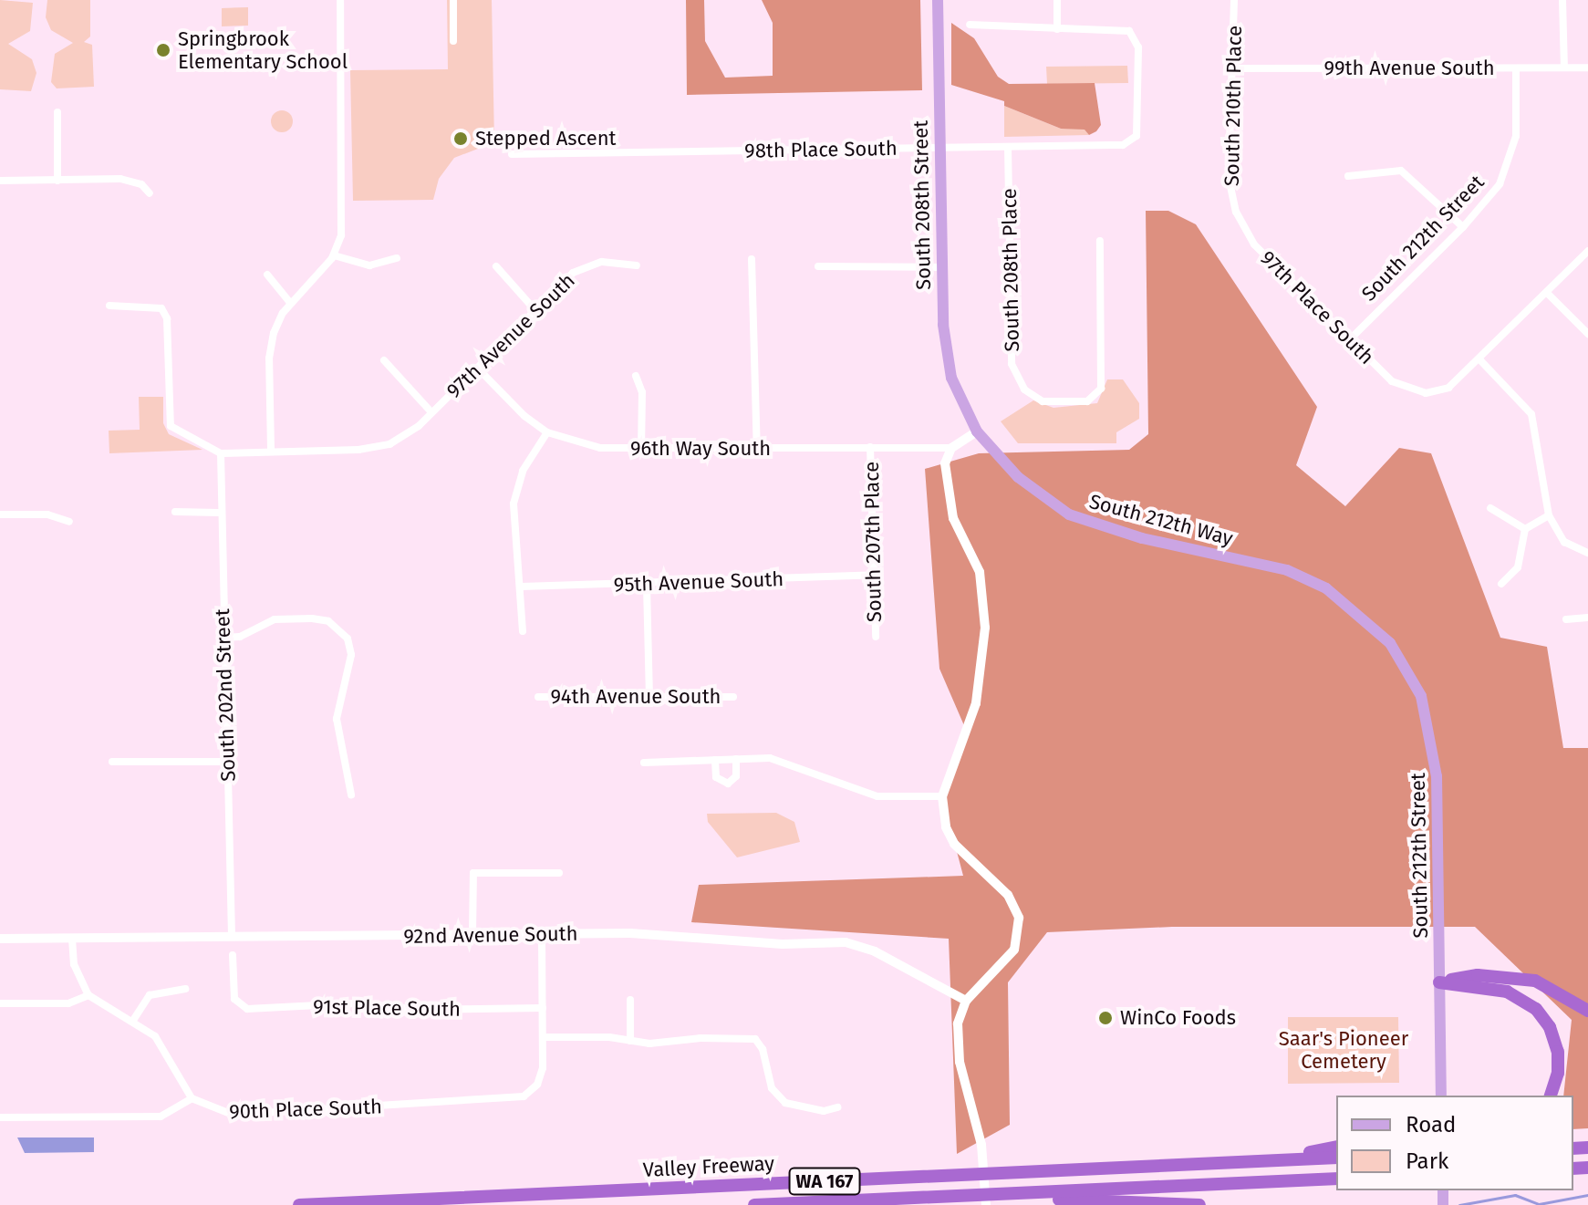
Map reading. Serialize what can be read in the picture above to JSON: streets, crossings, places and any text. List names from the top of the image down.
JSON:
{
  "streets": {
    "highway": ["Valley Freeway", "WA 167"],
    "main road": ["South 208th Street", "South 212th Street", "South 212th Way"],
    "street": [
      "99th Avenue South",
      "South 210th Place",
      "98th Place South",
      "South 208th Place",
      "97th Place South",
      "97th Avenue South",
      "96th Way South",
      "South 207th Place",
      "95th Avenue South",
      "South 202nd Street",
      "94th Avenue South",
      "92nd Avenue South",
      "91st Place South",
      "90th Place South"
    ]
  },
  "crossings": [
    ["99th Avenue South", "South 210th Place"],
    ["99th Avenue South", "South 212th Street"],
    ["South 210th Place", "97th Place South"],
    ["98th Place South", "South 208th Street"],
    ["98th Place South", "South 208th Place"],
    ["South 208th Street", "South 212th Way"],
    ["South 212th Street", "97th Place South"],
    ["South 212th Street", "South 212th Way"],
    ["97th Avenue South", "96th Way South"],
    ["97th Avenue South", "South 202nd Street"],
    ["96th Way South", "South 207th Place"],
    ["South 207th Place", "95th Avenue South"],
    ["South 202nd Street", "92nd Avenue South"]
  ],
  "parks": ["Saar's Pioneer Cemetery"],
  "places": ["Springbrook Elementary School", "Stepped Ascent", "WinCo Foods"],
  "legend": ["Road", "Park"]
}
